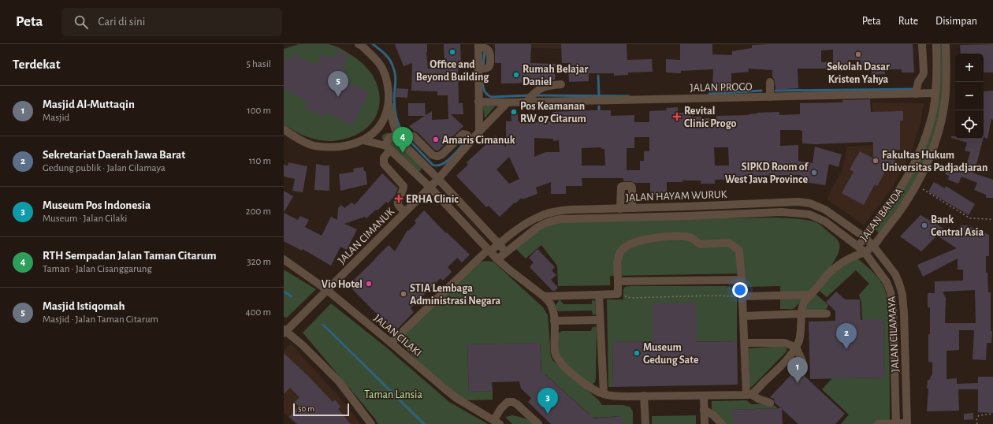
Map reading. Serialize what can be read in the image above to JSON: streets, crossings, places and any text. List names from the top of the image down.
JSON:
{
  "streets": {
    "street": [
      "JALAN PROGO",
      "JALAN HAYAM WURUK",
      "JALAN BANDA",
      "JALAN CIMANUK",
      "JALAN CILAMAYA",
      "JALAN CILAKI"
    ]
  },
  "crossings": [
    ["JALAN PROGO", "JALAN BANDA"],
    ["JALAN HAYAM WURUK", "JALAN BANDA"],
    ["JALAN HAYAM WURUK", "JALAN CILAMAYA"],
    ["JALAN HAYAM WURUK", "JALAN CILAKI"],
    ["JALAN BANDA", "JALAN CILAMAYA"],
    ["JALAN CIMANUK", "JALAN CILAKI"]
  ],
  "parks": ["Taman Lansia"],
  "places": {
    "other": [
      "Office and Beyond Building",
      "Sekolah Dasar Kristen Yahya",
      "Rumah Belajar Daniel",
      "Pos Keamanan RW 07 Citarum",
      "Amaris Cimanuk",
      "Fakultas Hukum Universitas Padjadjaran",
      "SIPKD Room of West Java Province",
      "Bank Central Asia",
      "Vio Hotel",
      "STIA Lembaga Administrasi Negara",
      "Museum Gedung Sate"
    ],
    "health": ["Revital Clinic Progo", "ERHA Clinic"]
  },
  "scale_bar": "50 m",
  "page": {
    "header": "Peta",
    "search": "Cari di sini",
    "nav": ["Peta", "Rute", "Disimpan"],
    "heading": ["Terdekat", "5 hasil"],
    "map_buttons": ["+", "−"],
    "pins": [
      "5",
      "4",
      "2",
      "1",
      "3"
    ],
    "list": [
      {
        "mark": "1",
        "name": "Masjid Al-Muttaqin",
        "note": "Masjid",
        "value": "100 m"
      },
      {
        "mark": "2",
        "name": "Sekretariat Daerah Jawa Barat",
        "note": "Gedung publik · Jalan Cilamaya",
        "value": "110 m"
      },
      {
        "mark": "3",
        "name": "Museum Pos Indonesia",
        "note": "Museum · Jalan Cilaki",
        "value": "200 m"
      },
      {
        "mark": "4",
        "name": "RTH Sempadan Jalan Taman Citarum",
        "note": "Taman · Jalan Cisanggarung",
        "value": "320 m"
      },
      {
        "mark": "5",
        "name": "Masjid Istiqomah",
        "note": "Masjid · Jalan Taman Citarum",
        "value": "400 m"
      }
    ],
    "scale": "50 m"
  }
}
